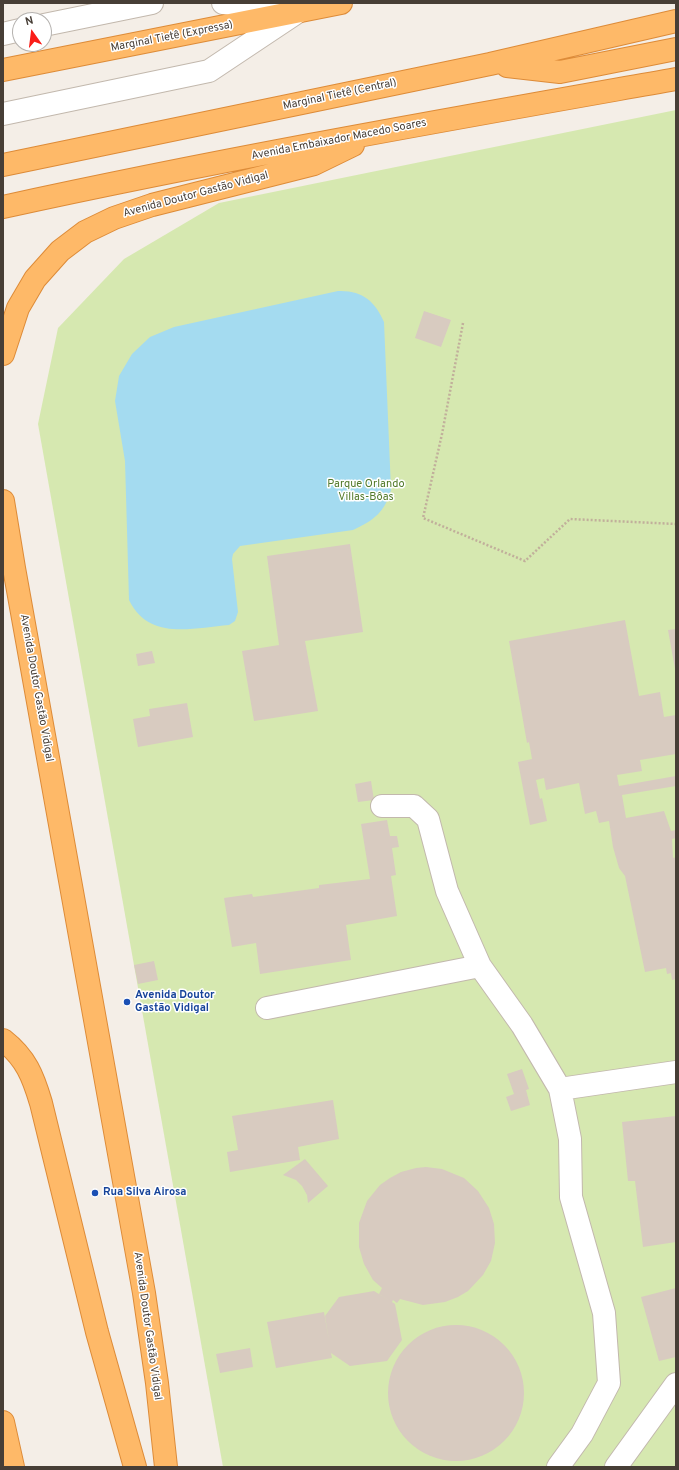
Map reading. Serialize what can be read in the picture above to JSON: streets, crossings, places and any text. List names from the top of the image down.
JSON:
{
  "streets": {
    "highway": [
      "Marginal Tietê (Expressa)",
      "Marginal Tietê (Central)",
      "Avenida Embaixador Macedo Soares",
      "Avenida Doutor Gastão Vidigal"
    ]
  },
  "crossings": [
    ["Avenida Embaixador Macedo Soares", "Avenida Doutor Gastão Vidigal"]
  ],
  "parks": ["Parque Orlando Villas-Bôas"],
  "places": ["Avenida Doutor Gastão Vidigal", "Rua Silva Airosa"],
  "north": "top"
}
